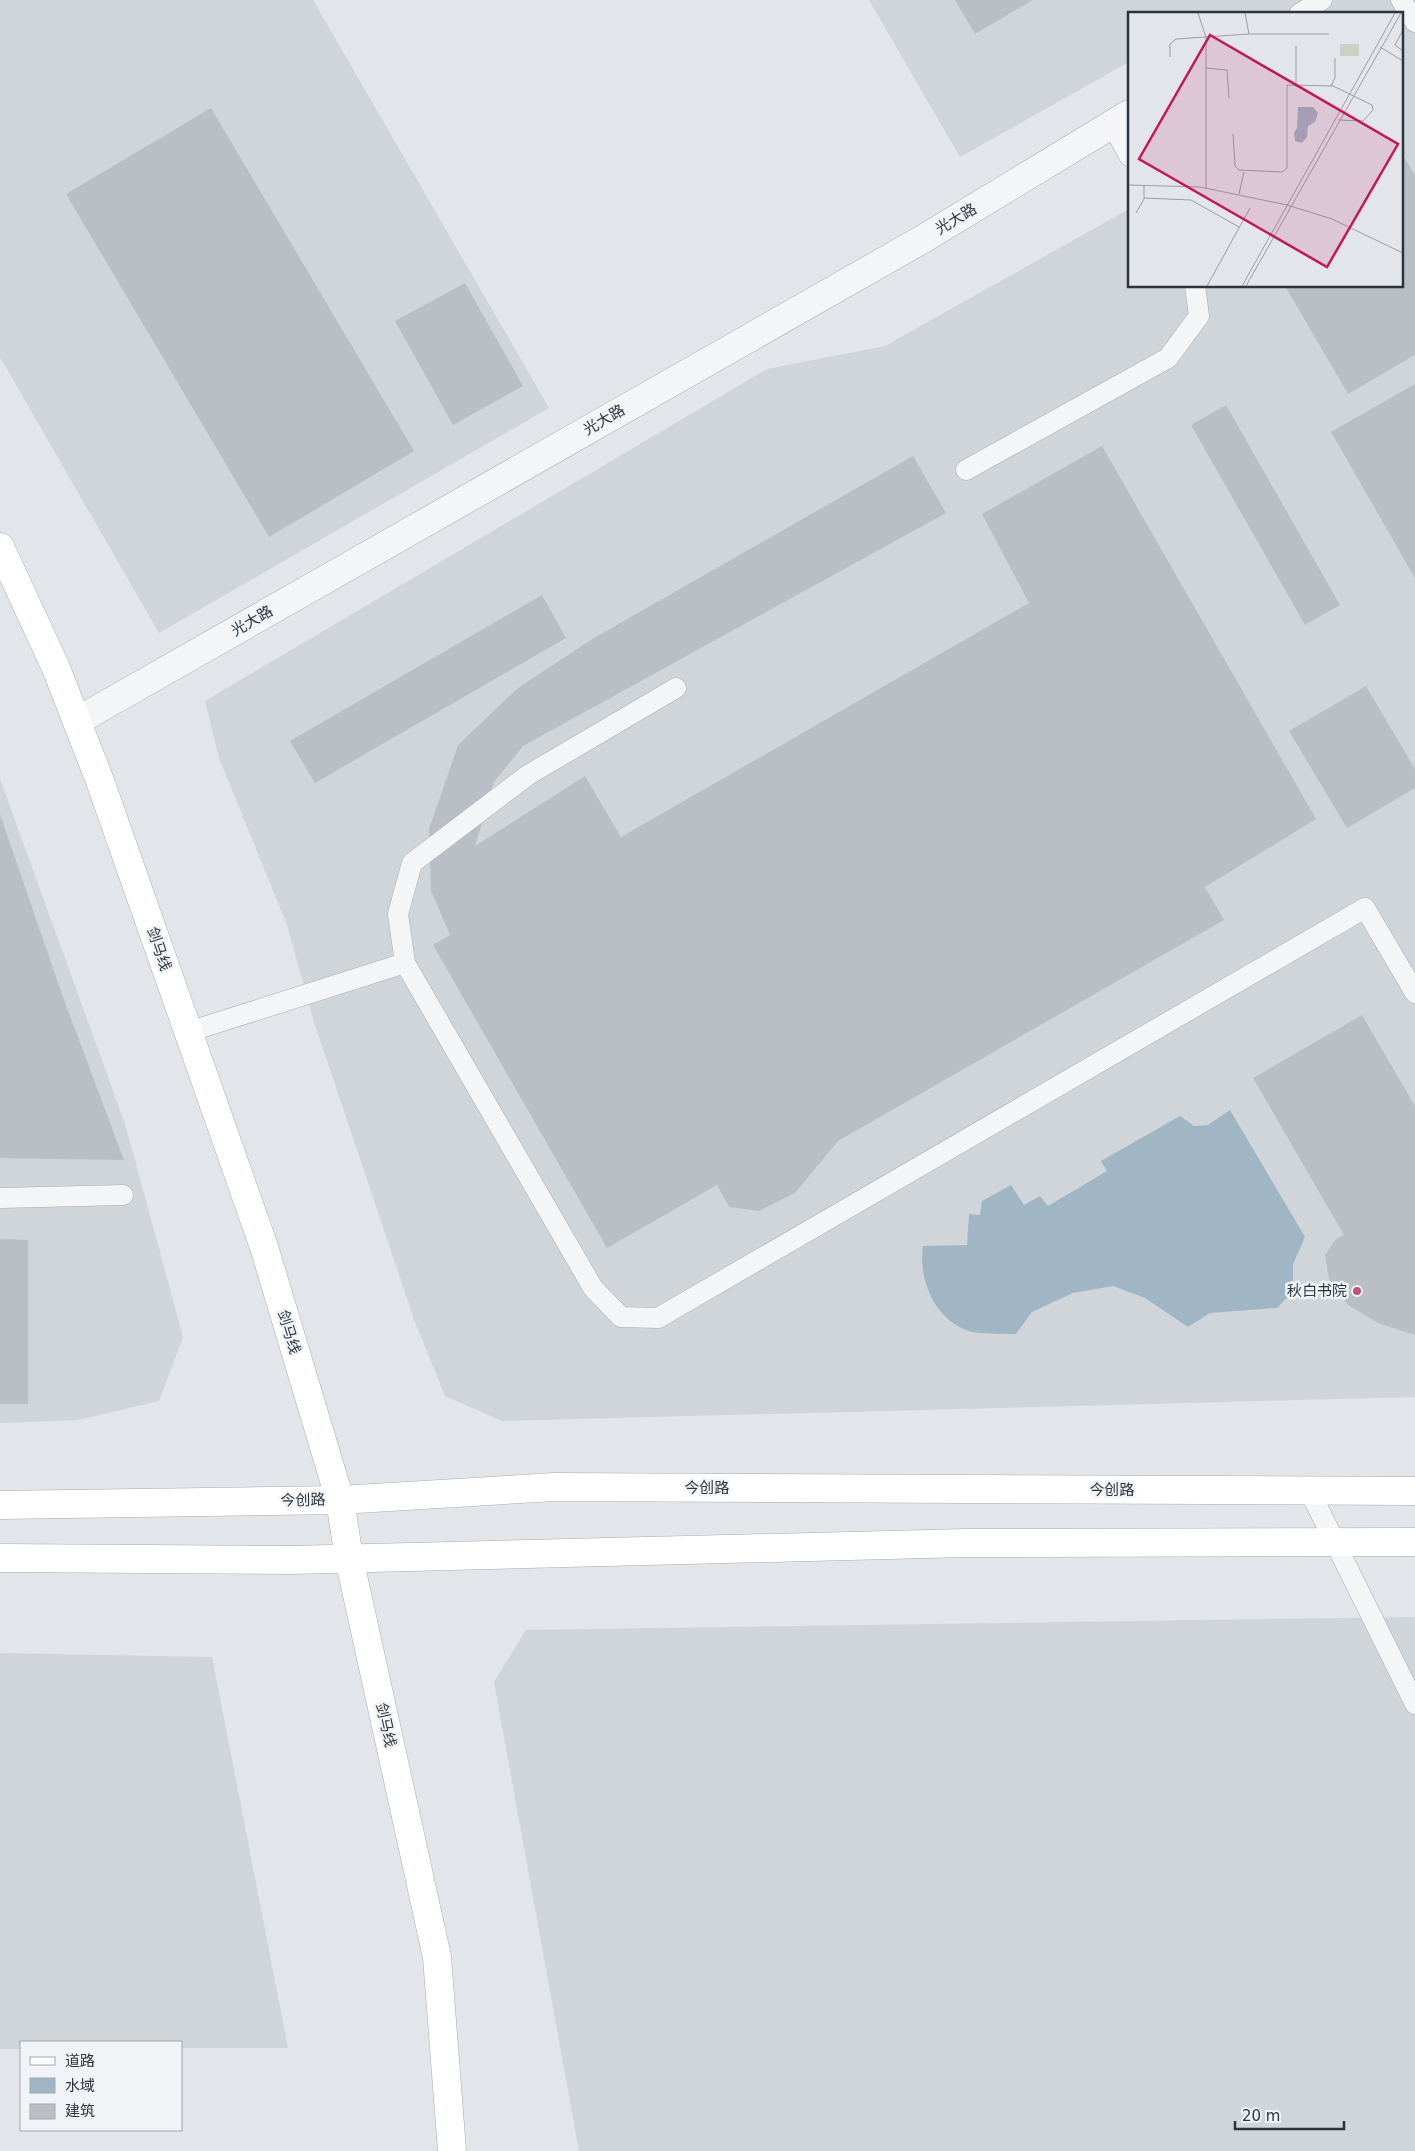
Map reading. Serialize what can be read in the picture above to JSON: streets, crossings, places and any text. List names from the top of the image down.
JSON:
{
  "streets": {
    "main road": ["剑马线", "今创路"],
    "street": ["光大路"]
  },
  "crossings": [
    ["光大路", "剑马线"],
    ["剑马线", "今创路"]
  ],
  "places": ["秋白书院"],
  "legend": ["道路", "水域", "建筑"],
  "scale_bar": "20 m"
}
